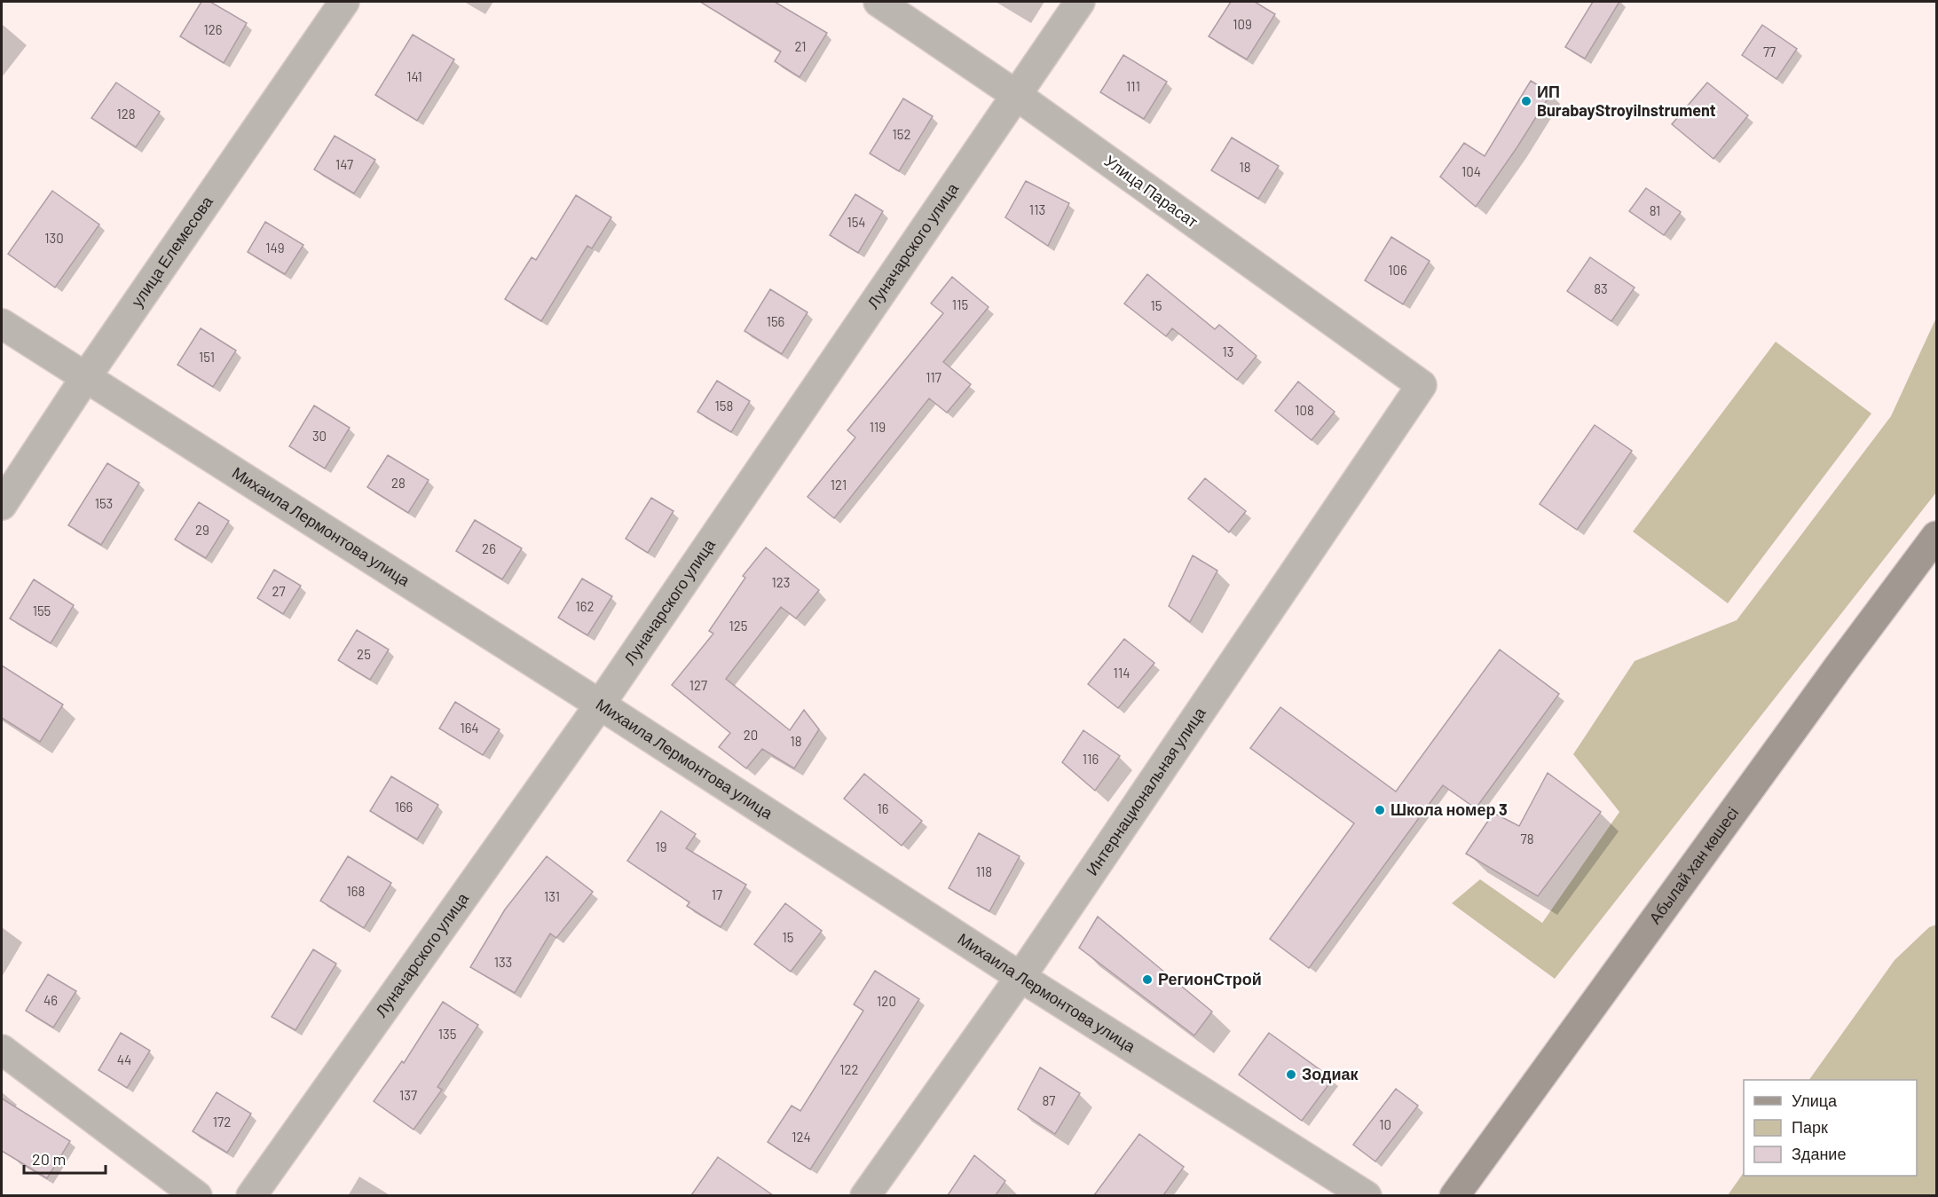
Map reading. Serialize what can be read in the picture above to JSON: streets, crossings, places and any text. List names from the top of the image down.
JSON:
{
  "streets": {
    "street": [
      "Улица Парасат",
      "Луначарского улица",
      "улица Елемесова",
      "Михаила Лермонтова улица",
      "Интернациональная улица",
      "Абылай хан көшесі"
    ]
  },
  "crossings": [
    ["Улица Парасат", "Луначарского улица"],
    ["Улица Парасат", "Интернациональная улица"],
    ["Луначарского улица", "Михаила Лермонтова улица"],
    ["улица Елемесова", "Михаила Лермонтова улица"],
    ["Михаила Лермонтова улица", "Интернациональная улица"]
  ],
  "places": [
    "ИП BurabayStroyiInstrument",
    "Школа номер 3",
    "РегионСтрой",
    "Зодиак"
  ],
  "house_numbers": [
    "109",
    "126",
    "21",
    "77",
    "141",
    "111",
    "128",
    "152",
    "147",
    "18",
    "104",
    "113",
    "81",
    "154",
    "130",
    "149",
    "106",
    "83",
    "115",
    "15",
    "156",
    "13",
    "151",
    "117",
    "158",
    "108",
    "119",
    "30",
    "28",
    "121",
    "153",
    "29",
    "26",
    "123",
    "27",
    "162",
    "155",
    "125",
    "25",
    "114",
    "127",
    "164",
    "20",
    "18",
    "116",
    "166",
    "16",
    "78",
    "19",
    "118",
    "168",
    "17",
    "131",
    "15",
    "133",
    "46",
    "120",
    "135",
    "44",
    "122",
    "137",
    "87",
    "172",
    "10",
    "124"
  ],
  "legend": ["Улица", "Парк", "Здание"],
  "scale_bar": "20 m"
}
